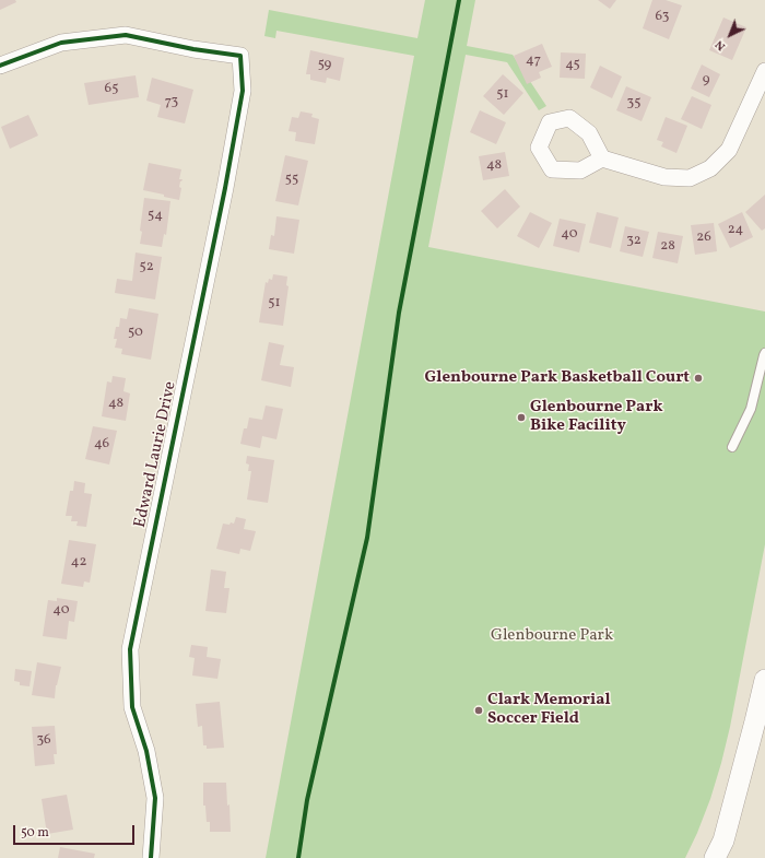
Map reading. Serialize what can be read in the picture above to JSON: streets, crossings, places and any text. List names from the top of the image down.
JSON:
{
  "streets": {
    "street": ["Edward Laurie Drive"]
  },
  "parks": ["Glenbourne Park"],
  "places": ["Glenbourne Park Basketball Court", "Glenbourne Park Bike Facility", "Clark Memorial Soccer Field"],
  "house_numbers": [
    "63",
    "47",
    "59",
    "45",
    "9",
    "65",
    "51",
    "73",
    "35",
    "48",
    "55",
    "54",
    "24",
    "40",
    "26",
    "32",
    "28",
    "52",
    "51",
    "50",
    "48",
    "46",
    "42",
    "40",
    "36"
  ],
  "scale_bar": "50 m",
  "north": "bottom left"
}
